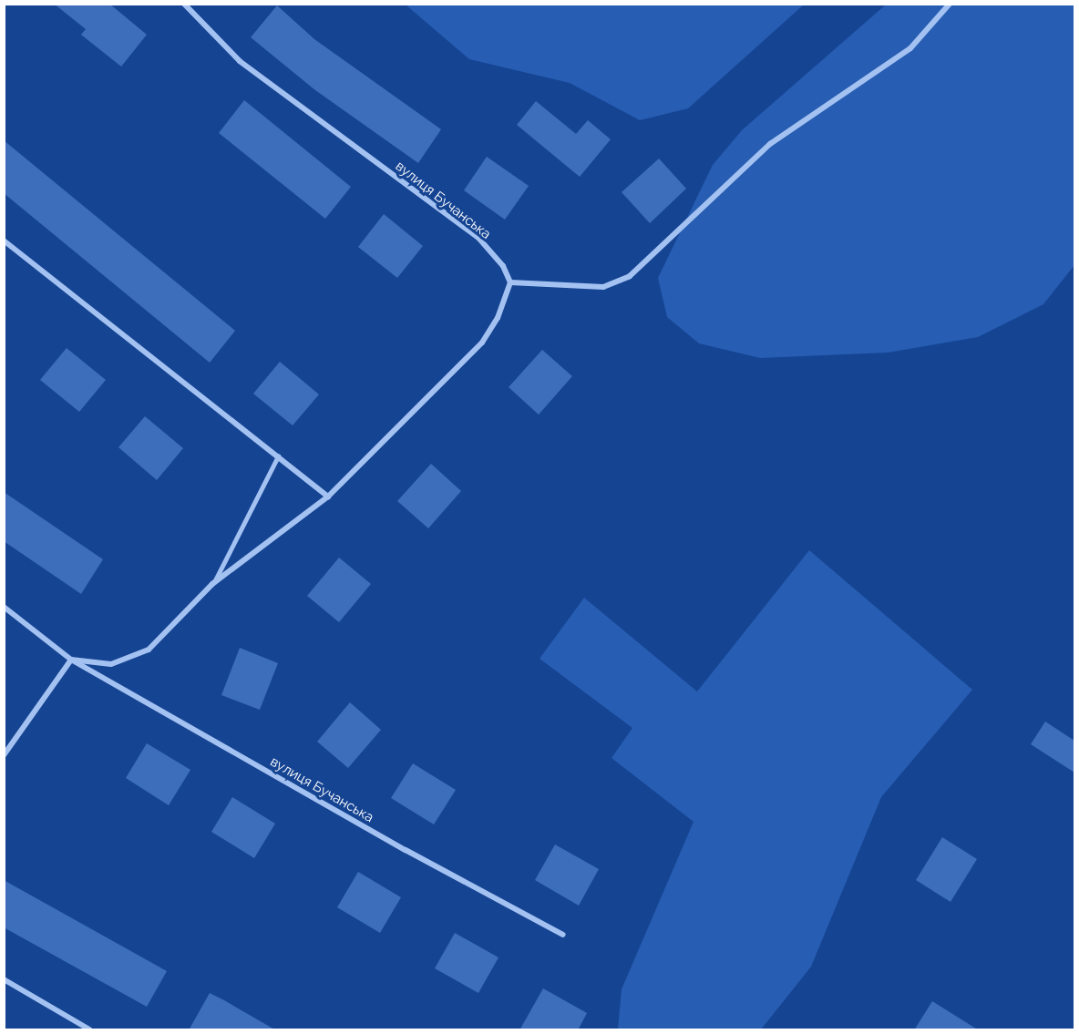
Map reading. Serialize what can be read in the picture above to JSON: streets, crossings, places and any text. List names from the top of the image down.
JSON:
{
  "streets": {
    "street": ["вулиця Бучанська"]
  }
}
